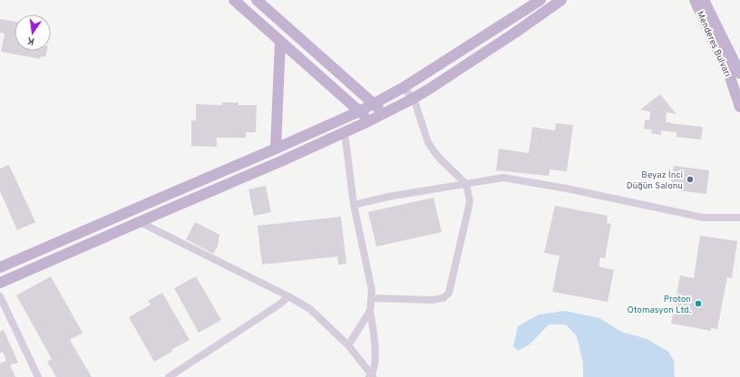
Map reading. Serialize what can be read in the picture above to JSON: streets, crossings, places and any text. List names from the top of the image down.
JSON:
{
  "streets": {
    "main road": ["Menderes Bulvarı"]
  },
  "places": ["Beyaz İnci Düğün Salonu", "Proton Otomasyon Ltd."],
  "north": "bottom"
}
